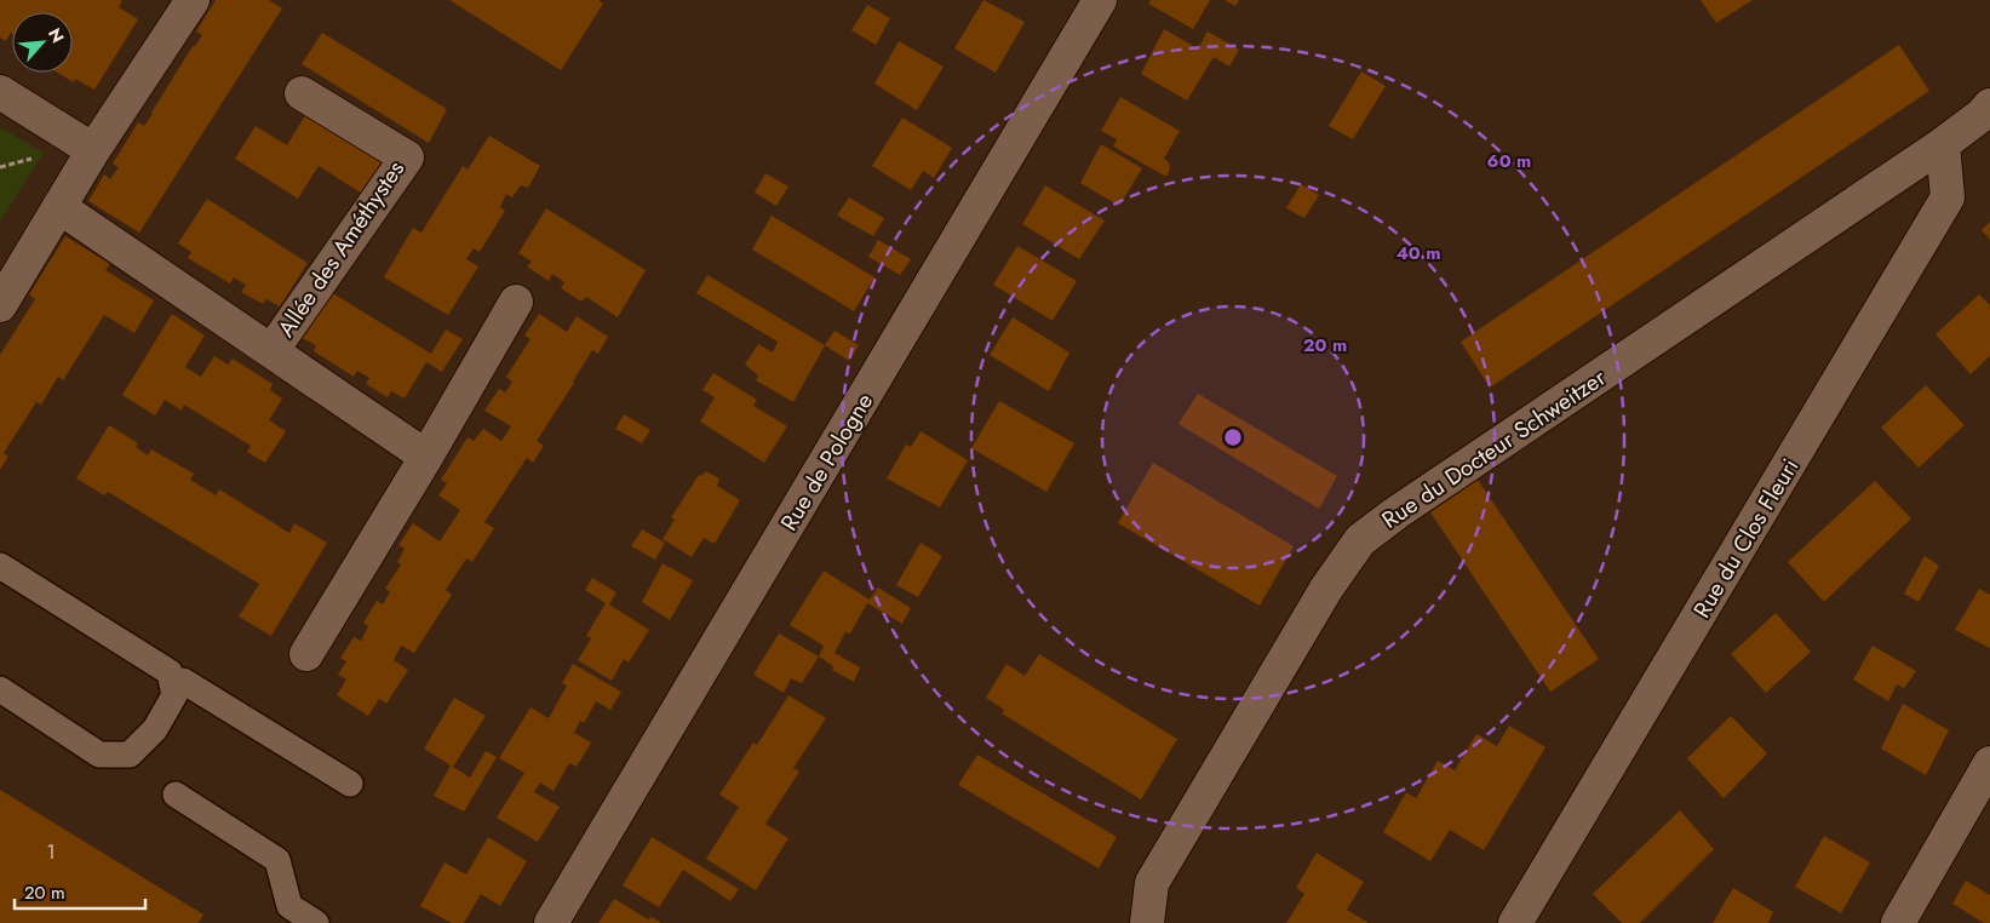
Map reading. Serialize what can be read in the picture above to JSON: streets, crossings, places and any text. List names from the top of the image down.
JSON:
{
  "streets": {
    "street": [
      "Allée des Améthystes",
      "Rue du Docteur Schweitzer",
      "Rue de Pologne",
      "Rue du Clos Fleuri"
    ]
  },
  "crossings": [
    ["Rue du Docteur Schweitzer", "Rue du Clos Fleuri"]
  ],
  "house_numbers": ["1"],
  "scale_bar": "20 m",
  "north": "top right",
  "rings": ["60 m", "40 m", "20 m"]
}
